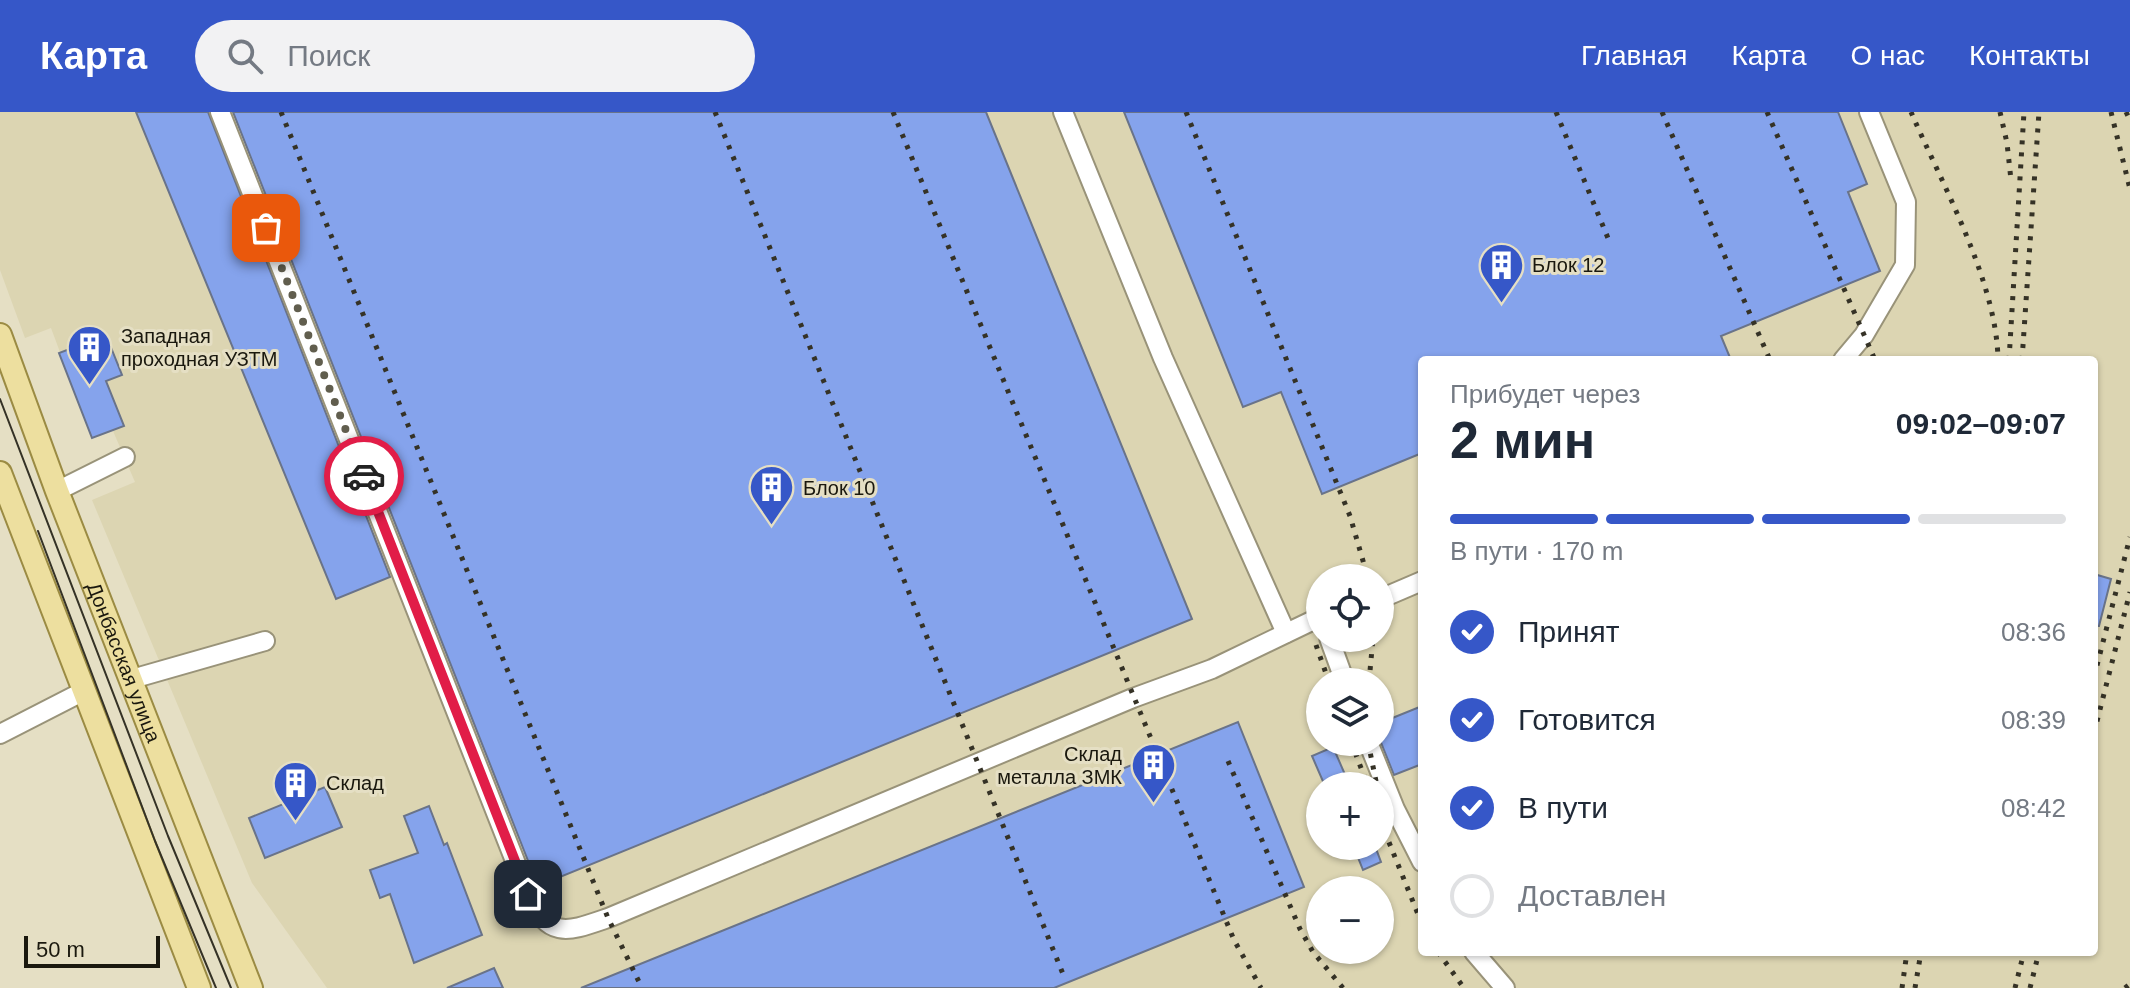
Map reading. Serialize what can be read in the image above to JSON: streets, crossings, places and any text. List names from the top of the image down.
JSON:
{
  "streets": {
    "main road": ["Донбасская улица"]
  },
  "places": {
    "building": [
      "Блок 12",
      "Западная проходная УЗТМ",
      "Блок 10",
      "Склад металла ЗМК",
      "Склад"
    ]
  },
  "scale_bar": "50 m",
  "page": {
    "header": "Карта",
    "search": "Поиск",
    "nav": [
      "Главная",
      "Карта",
      "О нас",
      "Контакты"
    ],
    "heading": ["2 мин", "Прибудет через", "09:02–09:07"],
    "bar": "В пути · 170 m",
    "map_buttons": ["+", "−"],
    "list": [
      ["Принят", "08:36"],
      ["Готовится", "08:39"],
      ["В пути", "08:42"],
      "Доставлен"
    ],
    "scale": "50 m"
  }
}
